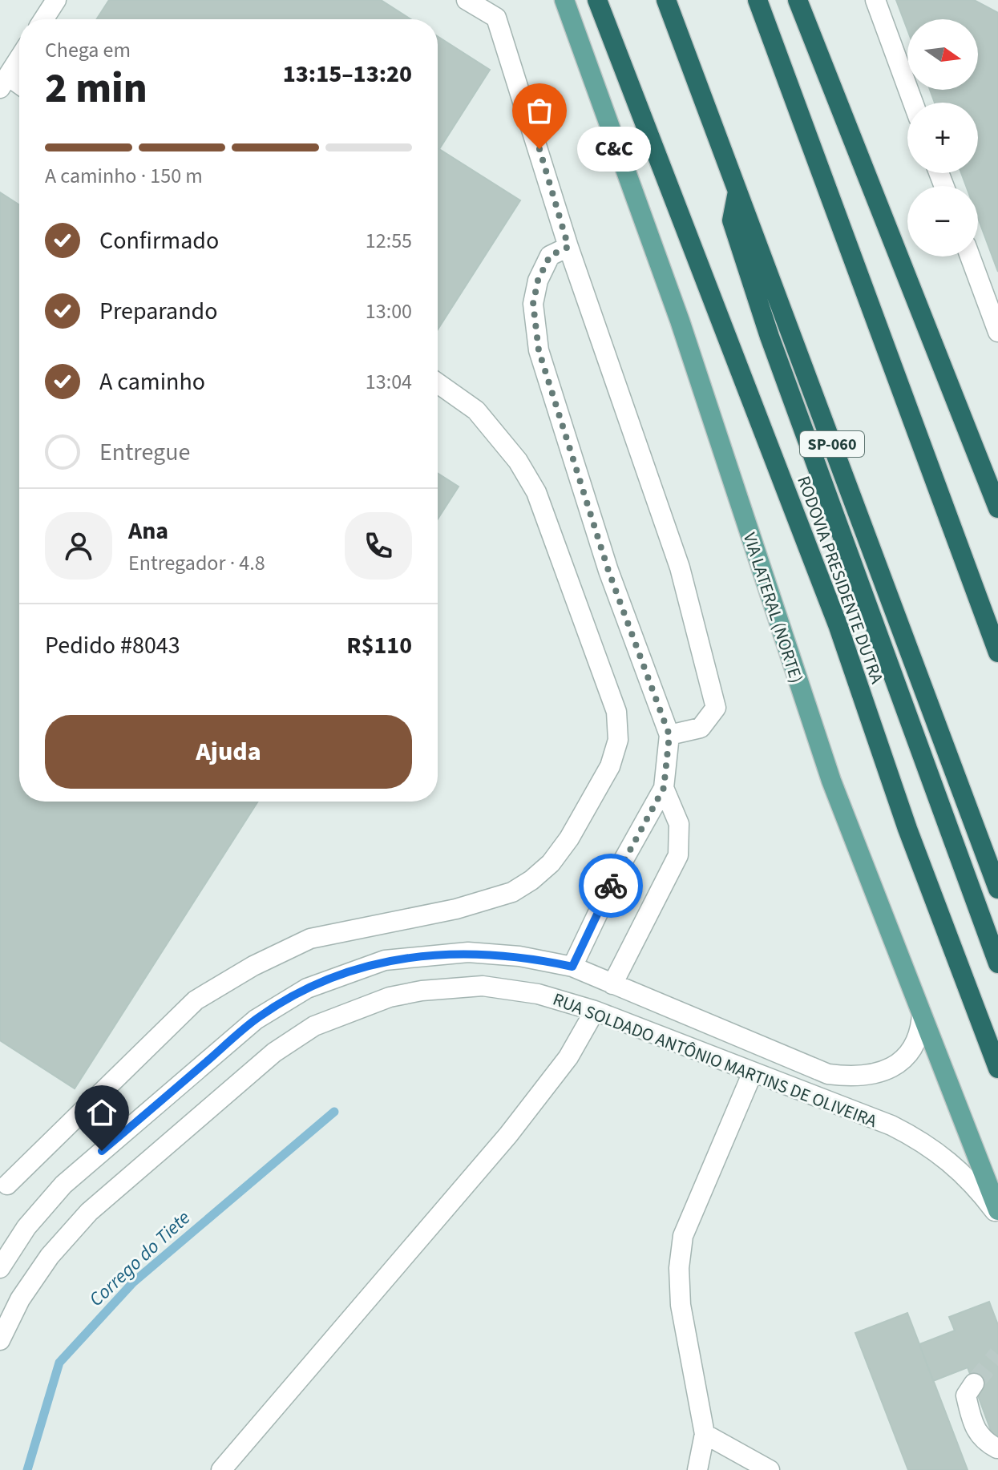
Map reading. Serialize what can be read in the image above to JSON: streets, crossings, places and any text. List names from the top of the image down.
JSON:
{
  "streets": {
    "highway": ["SP-060", "RODOVIA PRESIDENTE DUTRA"],
    "main road": ["VIA LATERAL (NORTE)"],
    "street": ["RUA SOLDADO ANTÔNIO MARTINS DE OLIVEIRA"]
  },
  "crossings": [
    ["VIA LATERAL (NORTE)", "RUA SOLDADO ANTÔNIO MARTINS DE OLIVEIRA"]
  ],
  "water": ["Corrego do Tiete"],
  "places": ["C&C"],
  "north": "right",
  "page": {
    "map_buttons": ["+", "−"],
    "heading": ["2 min", "Chega em", "13:15–13:20"],
    "panel": [
      "Ana",
      "Entregador · 4.8",
      "Pedido #8043",
      "R$110"
    ],
    "bubble": "C&C",
    "bar": "A caminho · 150 m",
    "list": [
      ["Confirmado", "12:55"],
      ["Preparando", "13:00"],
      ["A caminho", "13:04"],
      "Entregue"
    ],
    "buttons": "Ajuda"
  }
}
